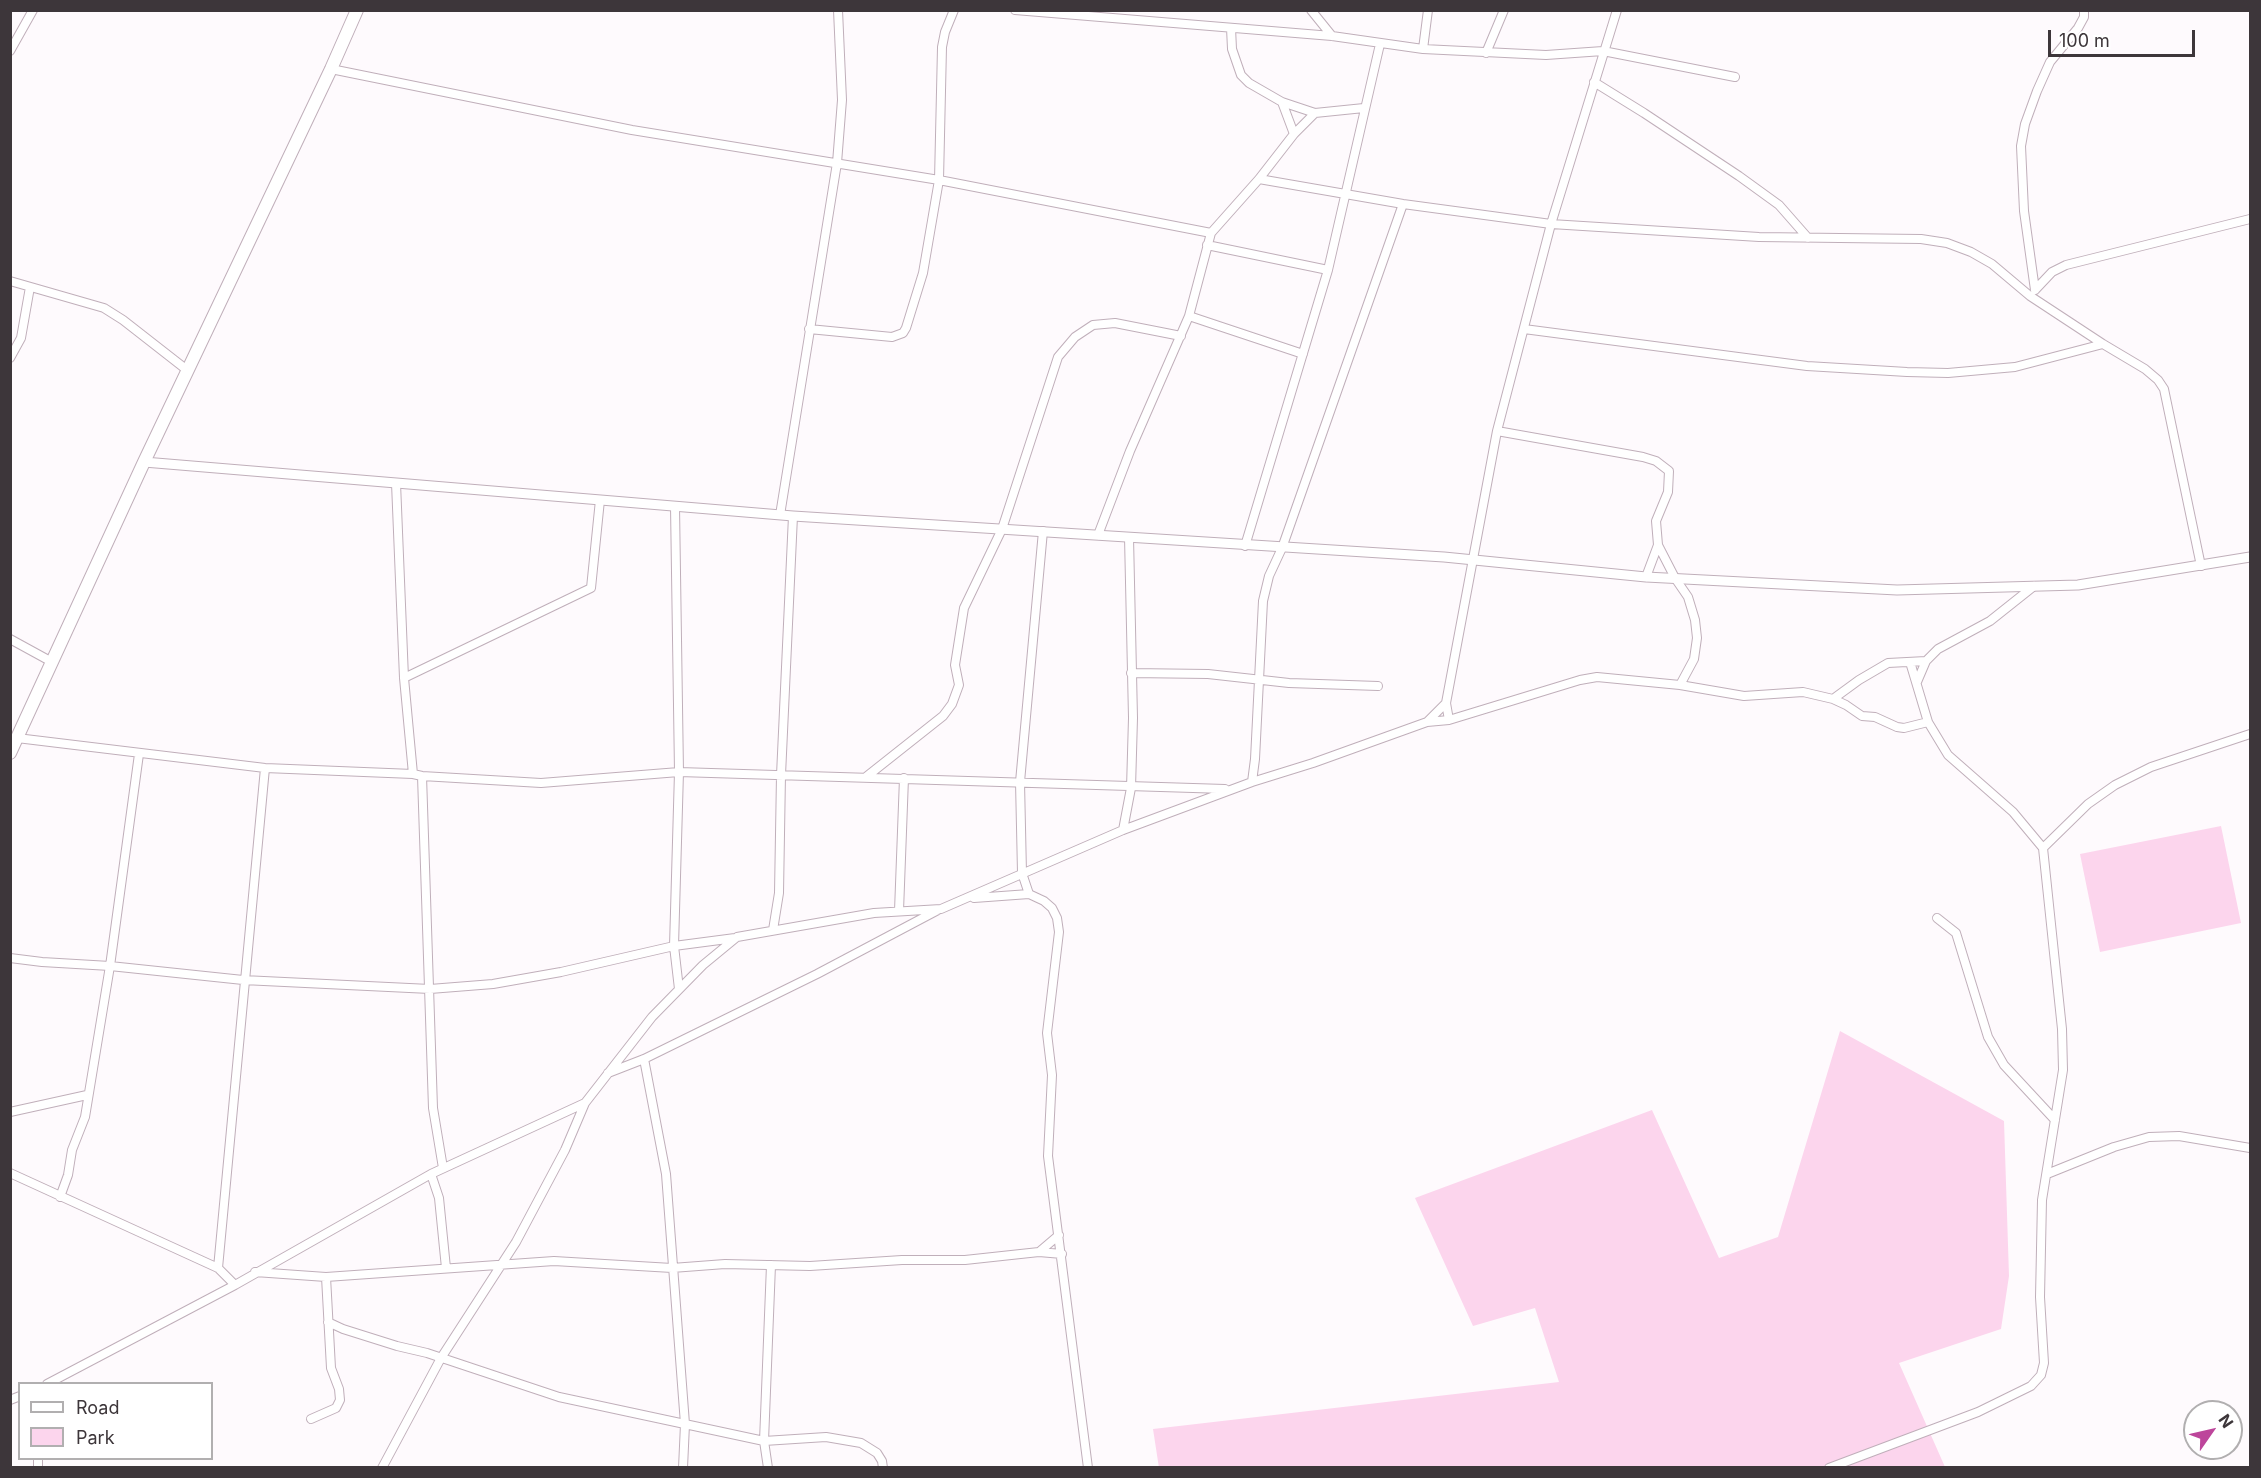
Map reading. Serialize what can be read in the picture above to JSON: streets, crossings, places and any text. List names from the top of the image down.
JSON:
{
  "legend": ["Road", "Park"],
  "scale_bar": "100 m",
  "north": "top right"
}
